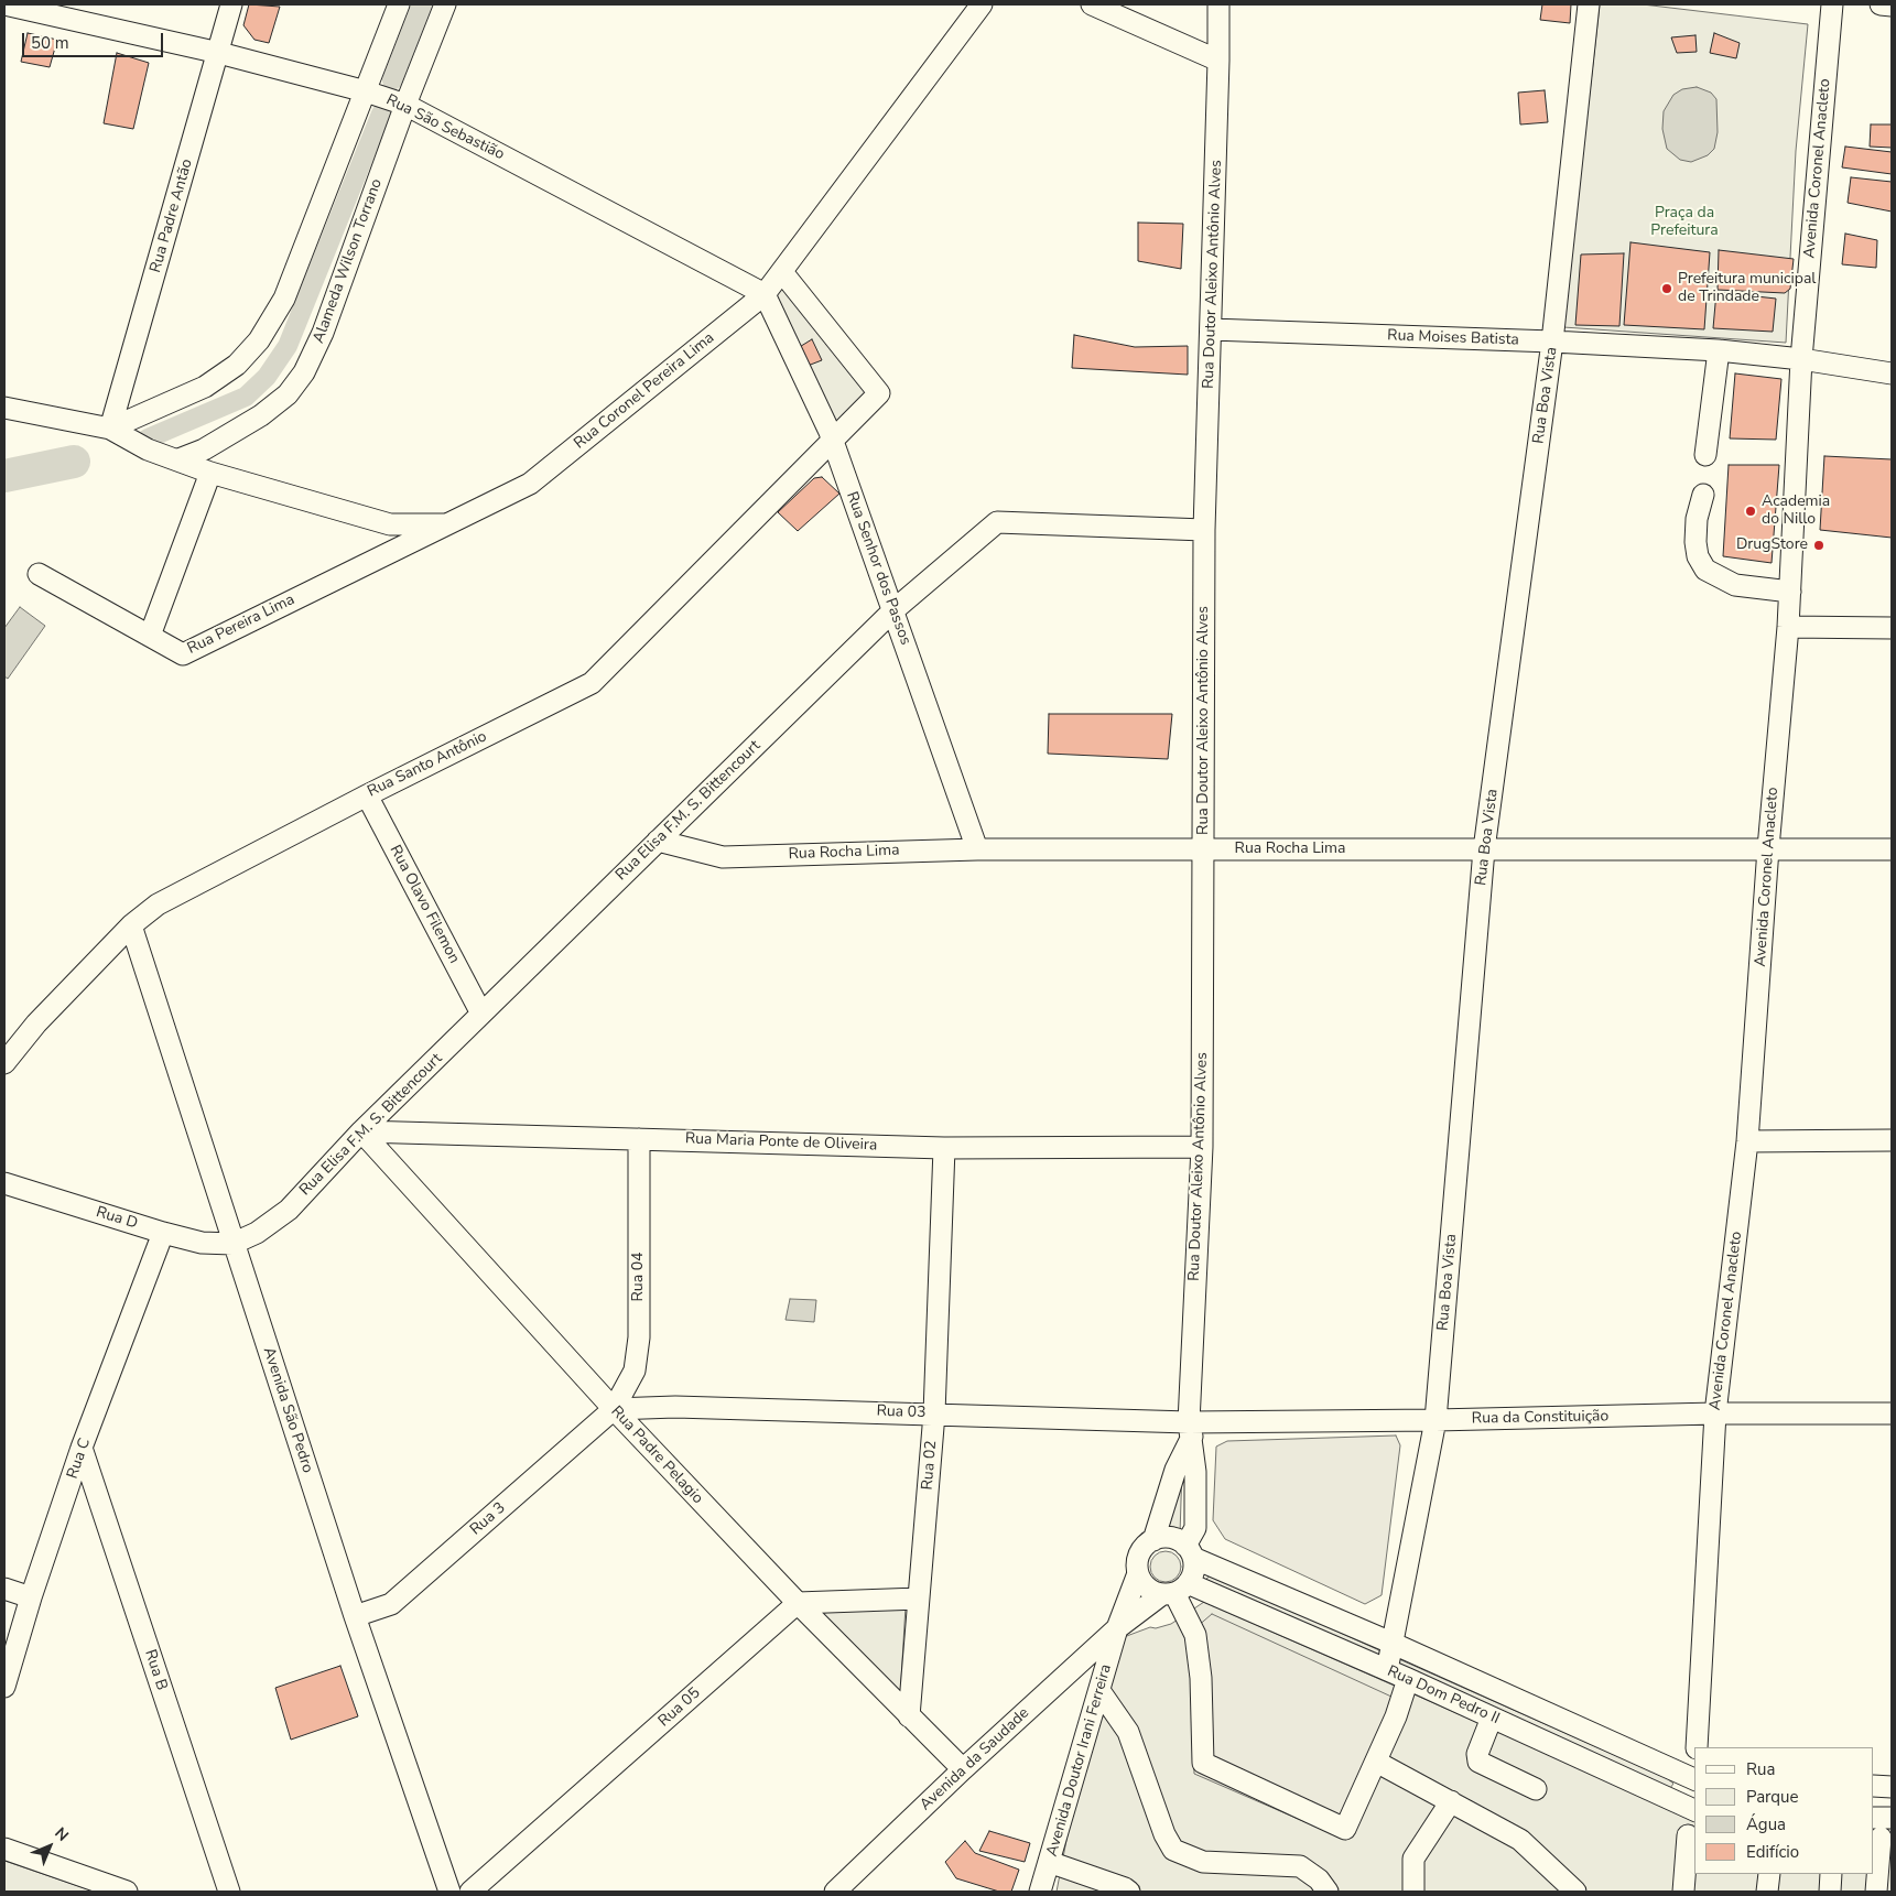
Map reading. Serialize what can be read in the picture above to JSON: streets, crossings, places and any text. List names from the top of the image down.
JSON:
{
  "streets": {
    "street": [
      "Rua São Sebastião",
      "Avenida Coronel Anacleto",
      "Rua Padre Antão",
      "Alameda Wilson Torrano",
      "Rua Doutor Aleixo Antônio Alves",
      "Rua Moises Batista",
      "Rua Coronel Pereira Lima",
      "Rua Boa Vista",
      "Rua Senhor dos Passos",
      "Rua Pereira Lima",
      "Rua Santo Antônio",
      "Rua Elisa F.M. S. Bittencourt",
      "Rua Rocha Lima",
      "Rua Olavo Filemon",
      "Rua Maria Ponte de Oliveira",
      "Rua D",
      "Rua 04",
      "Avenida São Pedro",
      "Rua 03",
      "Rua da Constituição",
      "Rua Padre Pelagio",
      "Rua C",
      "Rua 02",
      "Rua 3",
      "Rua B",
      "Rua Dom Pedro II",
      "Rua 05",
      "Avenida da Saudade",
      "Avenida Doutor Irani Ferreira"
    ]
  },
  "crossings": [
    ["Rua São Sebastião", "Rua Padre Antão"],
    ["Rua São Sebastião", "Alameda Wilson Torrano"],
    ["Rua São Sebastião", "Rua Coronel Pereira Lima"],
    ["Rua São Sebastião", "Rua Senhor dos Passos"],
    ["Avenida Coronel Anacleto", "Rua Moises Batista"],
    ["Avenida Coronel Anacleto", "Rua Rocha Lima"],
    ["Avenida Coronel Anacleto", "Rua da Constituição"],
    ["Rua Padre Antão", "Rua Coronel Pereira Lima"],
    ["Alameda Wilson Torrano", "Rua Coronel Pereira Lima"],
    ["Rua Doutor Aleixo Antônio Alves", "Rua Moises Batista"],
    ["Rua Doutor Aleixo Antônio Alves", "Rua Elisa F.M. S. Bittencourt"],
    ["Rua Doutor Aleixo Antônio Alves", "Rua Rocha Lima"],
    ["Rua Doutor Aleixo Antônio Alves", "Rua Maria Ponte de Oliveira"],
    ["Rua Doutor Aleixo Antônio Alves", "Rua 03"],
    ["Rua Doutor Aleixo Antônio Alves", "Rua da Constituição"],
    ["Rua Doutor Aleixo Antônio Alves", "Rua Dom Pedro II"],
    ["Rua Doutor Aleixo Antônio Alves", "Avenida Doutor Irani Ferreira"],
    ["Rua Moises Batista", "Rua Boa Vista"],
    ["Rua Coronel Pereira Lima", "Rua Senhor dos Passos"],
    ["Rua Coronel Pereira Lima", "Rua Pereira Lima"],
    ["Rua Coronel Pereira Lima", "Rua Santo Antônio"],
    ["Rua Boa Vista", "Rua Rocha Lima"],
    ["Rua Boa Vista", "Rua da Constituição"],
    ["Rua Boa Vista", "Rua Dom Pedro II"],
    ["Rua Senhor dos Passos", "Rua Santo Antônio"],
    ["Rua Senhor dos Passos", "Rua Elisa F.M. S. Bittencourt"],
    ["Rua Senhor dos Passos", "Rua Rocha Lima"],
    ["Rua Santo Antônio", "Rua Olavo Filemon"],
    ["Rua Santo Antônio", "Avenida São Pedro"],
    ["Rua Elisa F.M. S. Bittencourt", "Rua Rocha Lima"],
    ["Rua Elisa F.M. S. Bittencourt", "Rua Olavo Filemon"],
    ["Rua Elisa F.M. S. Bittencourt", "Rua Maria Ponte de Oliveira"],
    ["Rua Elisa F.M. S. Bittencourt", "Rua D"],
    ["Rua Elisa F.M. S. Bittencourt", "Avenida São Pedro"],
    ["Rua Elisa F.M. S. Bittencourt", "Rua Padre Pelagio"],
    ["Rua Maria Ponte de Oliveira", "Rua 04"],
    ["Rua Maria Ponte de Oliveira", "Rua Padre Pelagio"],
    ["Rua Maria Ponte de Oliveira", "Rua 02"],
    ["Rua D", "Avenida São Pedro"],
    ["Rua D", "Rua C"],
    ["Rua 04", "Rua 03"],
    ["Rua 04", "Rua Padre Pelagio"],
    ["Rua 04", "Rua 3"],
    ["Avenida São Pedro", "Rua 3"],
    ["Rua 03", "Rua da Constituição"],
    ["Rua 03", "Rua Padre Pelagio"],
    ["Rua 03", "Rua 02"],
    ["Rua 03", "Rua 3"],
    ["Rua Padre Pelagio", "Rua 02"],
    ["Rua Padre Pelagio", "Rua 3"],
    ["Rua Padre Pelagio", "Rua 05"],
    ["Rua Padre Pelagio", "Avenida da Saudade"],
    ["Rua C", "Rua B"],
    ["Rua Dom Pedro II", "Avenida Doutor Irani Ferreira"],
    ["Avenida da Saudade", "Avenida Doutor Irani Ferreira"]
  ],
  "parks": ["Praça da Prefeitura"],
  "places": ["Prefeitura municipal de Trindade", "Academia do Nillo", "DrugStore"],
  "legend": [
    "Rua",
    "Parque",
    "Água",
    "Edifício"
  ],
  "scale_bar": "50 m",
  "north": "top right"
}
